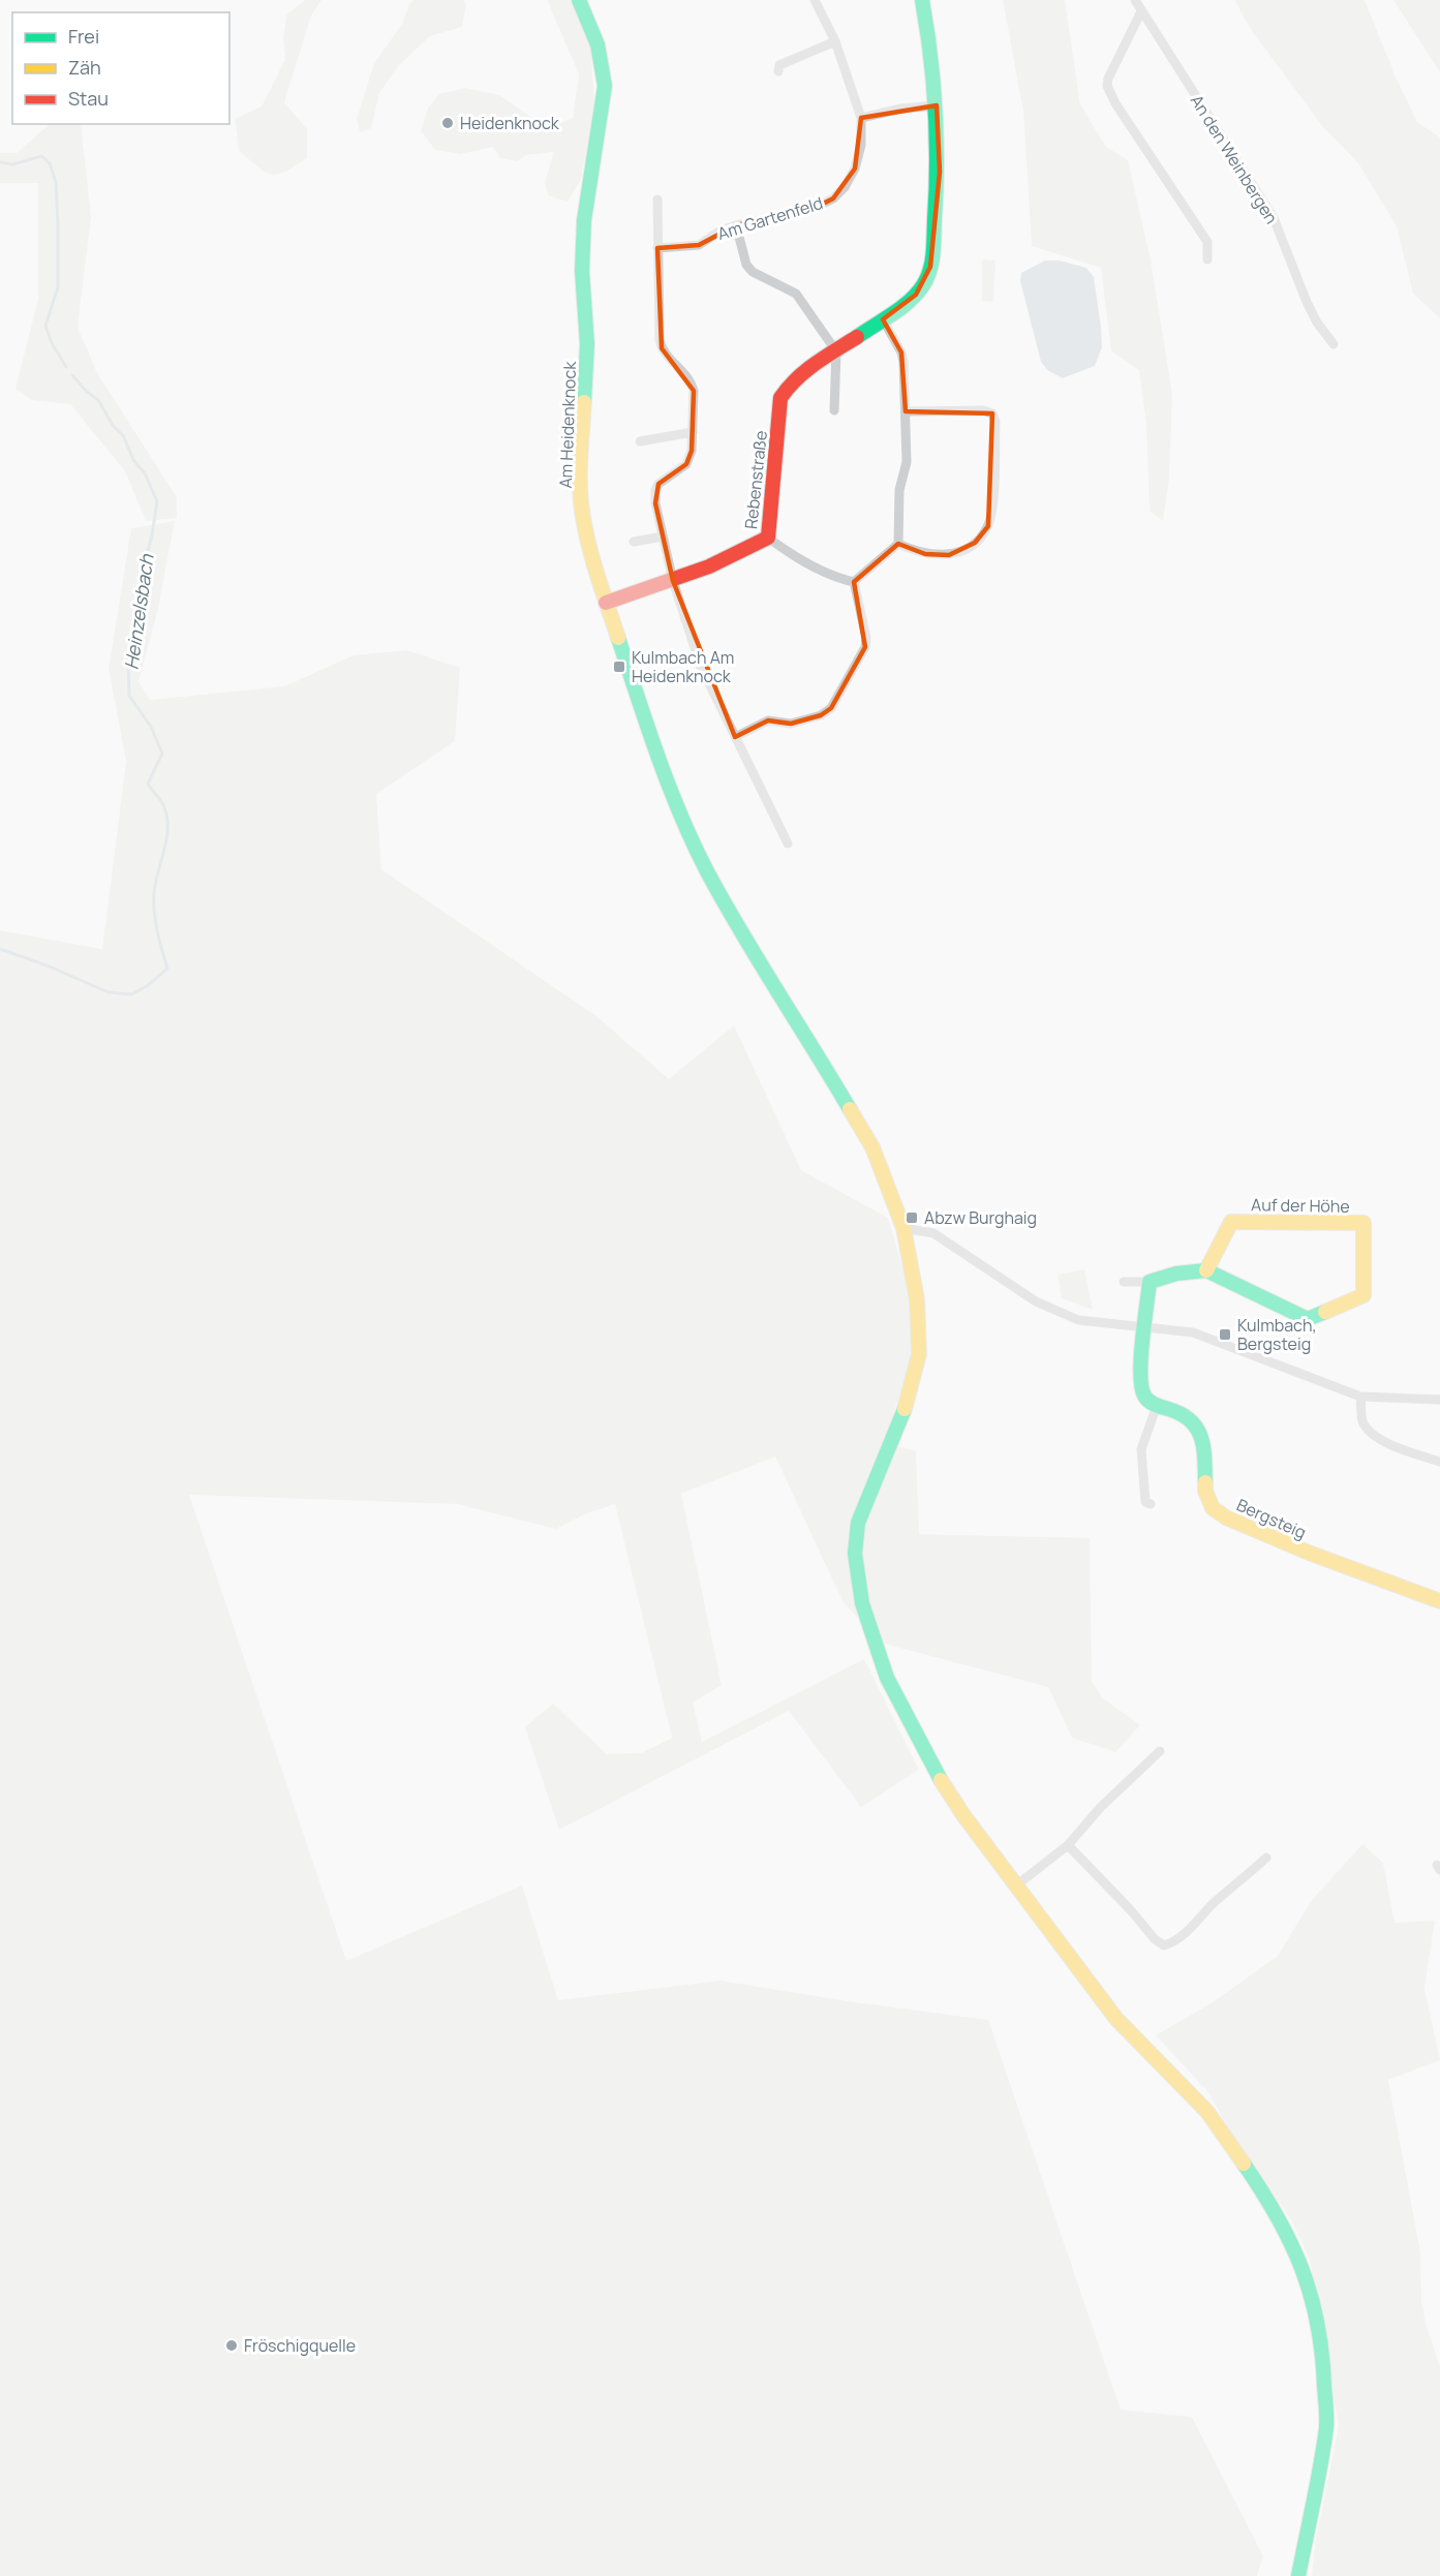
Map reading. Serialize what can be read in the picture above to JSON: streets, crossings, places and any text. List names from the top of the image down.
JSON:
{
  "streets": {
    "street": [
      "An den Weinbergen",
      "Am Gartenfeld",
      "Am Heidenknock",
      "Rebenstraße",
      "Auf der Höhe",
      "Bergsteig"
    ]
  },
  "crossings": [
    ["Am Heidenknock", "Rebenstraße"]
  ],
  "water": ["Heinzelsbach"],
  "places": {
    "other": ["Heidenknock", "Fröschigquelle"],
    "transit": ["Kulmbach Am Heidenknock", "Abzw Burghaig", "Kulmbach, Bergsteig"]
  },
  "legend": ["Frei", "Zäh", "Stau"]
}
